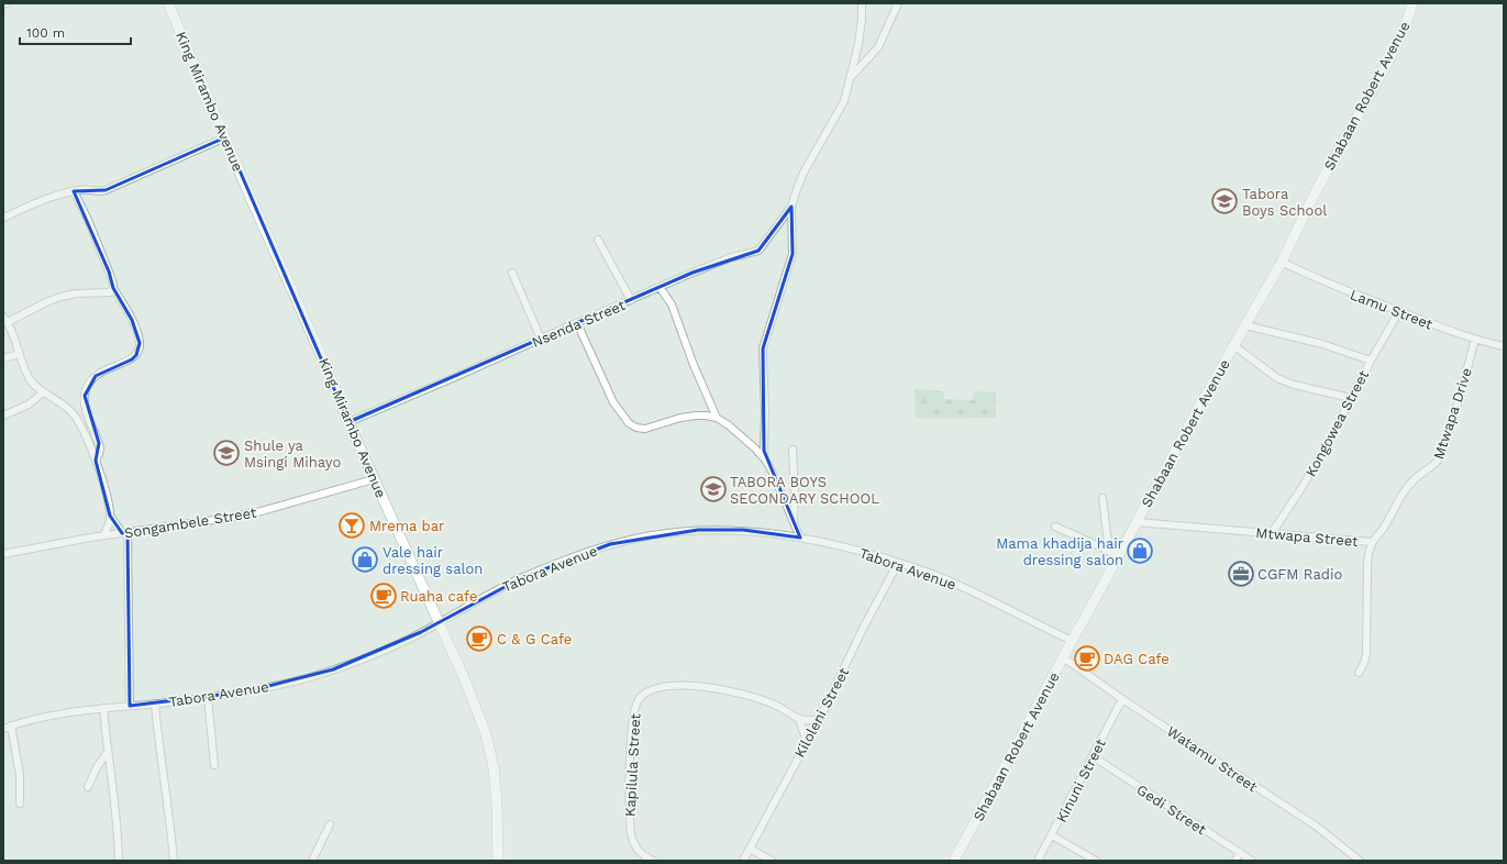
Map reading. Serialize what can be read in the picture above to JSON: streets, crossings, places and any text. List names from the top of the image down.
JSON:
{
  "streets": {
    "street": [
      "Shabaan Robert Avenue",
      "King Mirambo Avenue",
      "Lamu Street",
      "Nsenda Street",
      "Mtwapa Drive",
      "Kongowea Street",
      "Songambele Street",
      "Mtwapa Street",
      "Tabora Avenue",
      "Kiloleni Street",
      "Watamu Street",
      "Kapilula Street",
      "Kinuni Street",
      "Gedi Street"
    ]
  },
  "crossings": [
    ["Shabaan Robert Avenue", "Lamu Street"],
    ["Shabaan Robert Avenue", "Mtwapa Street"],
    ["Shabaan Robert Avenue", "Tabora Avenue"],
    ["Shabaan Robert Avenue", "Watamu Street"],
    ["King Mirambo Avenue", "Nsenda Street"],
    ["King Mirambo Avenue", "Songambele Street"],
    ["King Mirambo Avenue", "Tabora Avenue"],
    ["Lamu Street", "Mtwapa Drive"],
    ["Lamu Street", "Kongowea Street"],
    ["Mtwapa Drive", "Mtwapa Street"],
    ["Kongowea Street", "Mtwapa Street"],
    ["Tabora Avenue", "Kiloleni Street"],
    ["Watamu Street", "Kinuni Street"],
    ["Kinuni Street", "Gedi Street"]
  ],
  "places": {
    "school or university": ["Tabora Boys School", "Shule ya Msingi Mihayo", "TABORA BOYS SECONDARY SCHOOL"],
    "bar": ["Mrema bar"],
    "shop": ["Mama khadija hair dressing salon", "Vale hair dressing salon"],
    "office": ["CGFM Radio"],
    "cafe": ["Ruaha cafe", "C & G Cafe", "DAG Cafe"]
  },
  "scale_bar": "100 m"
}
